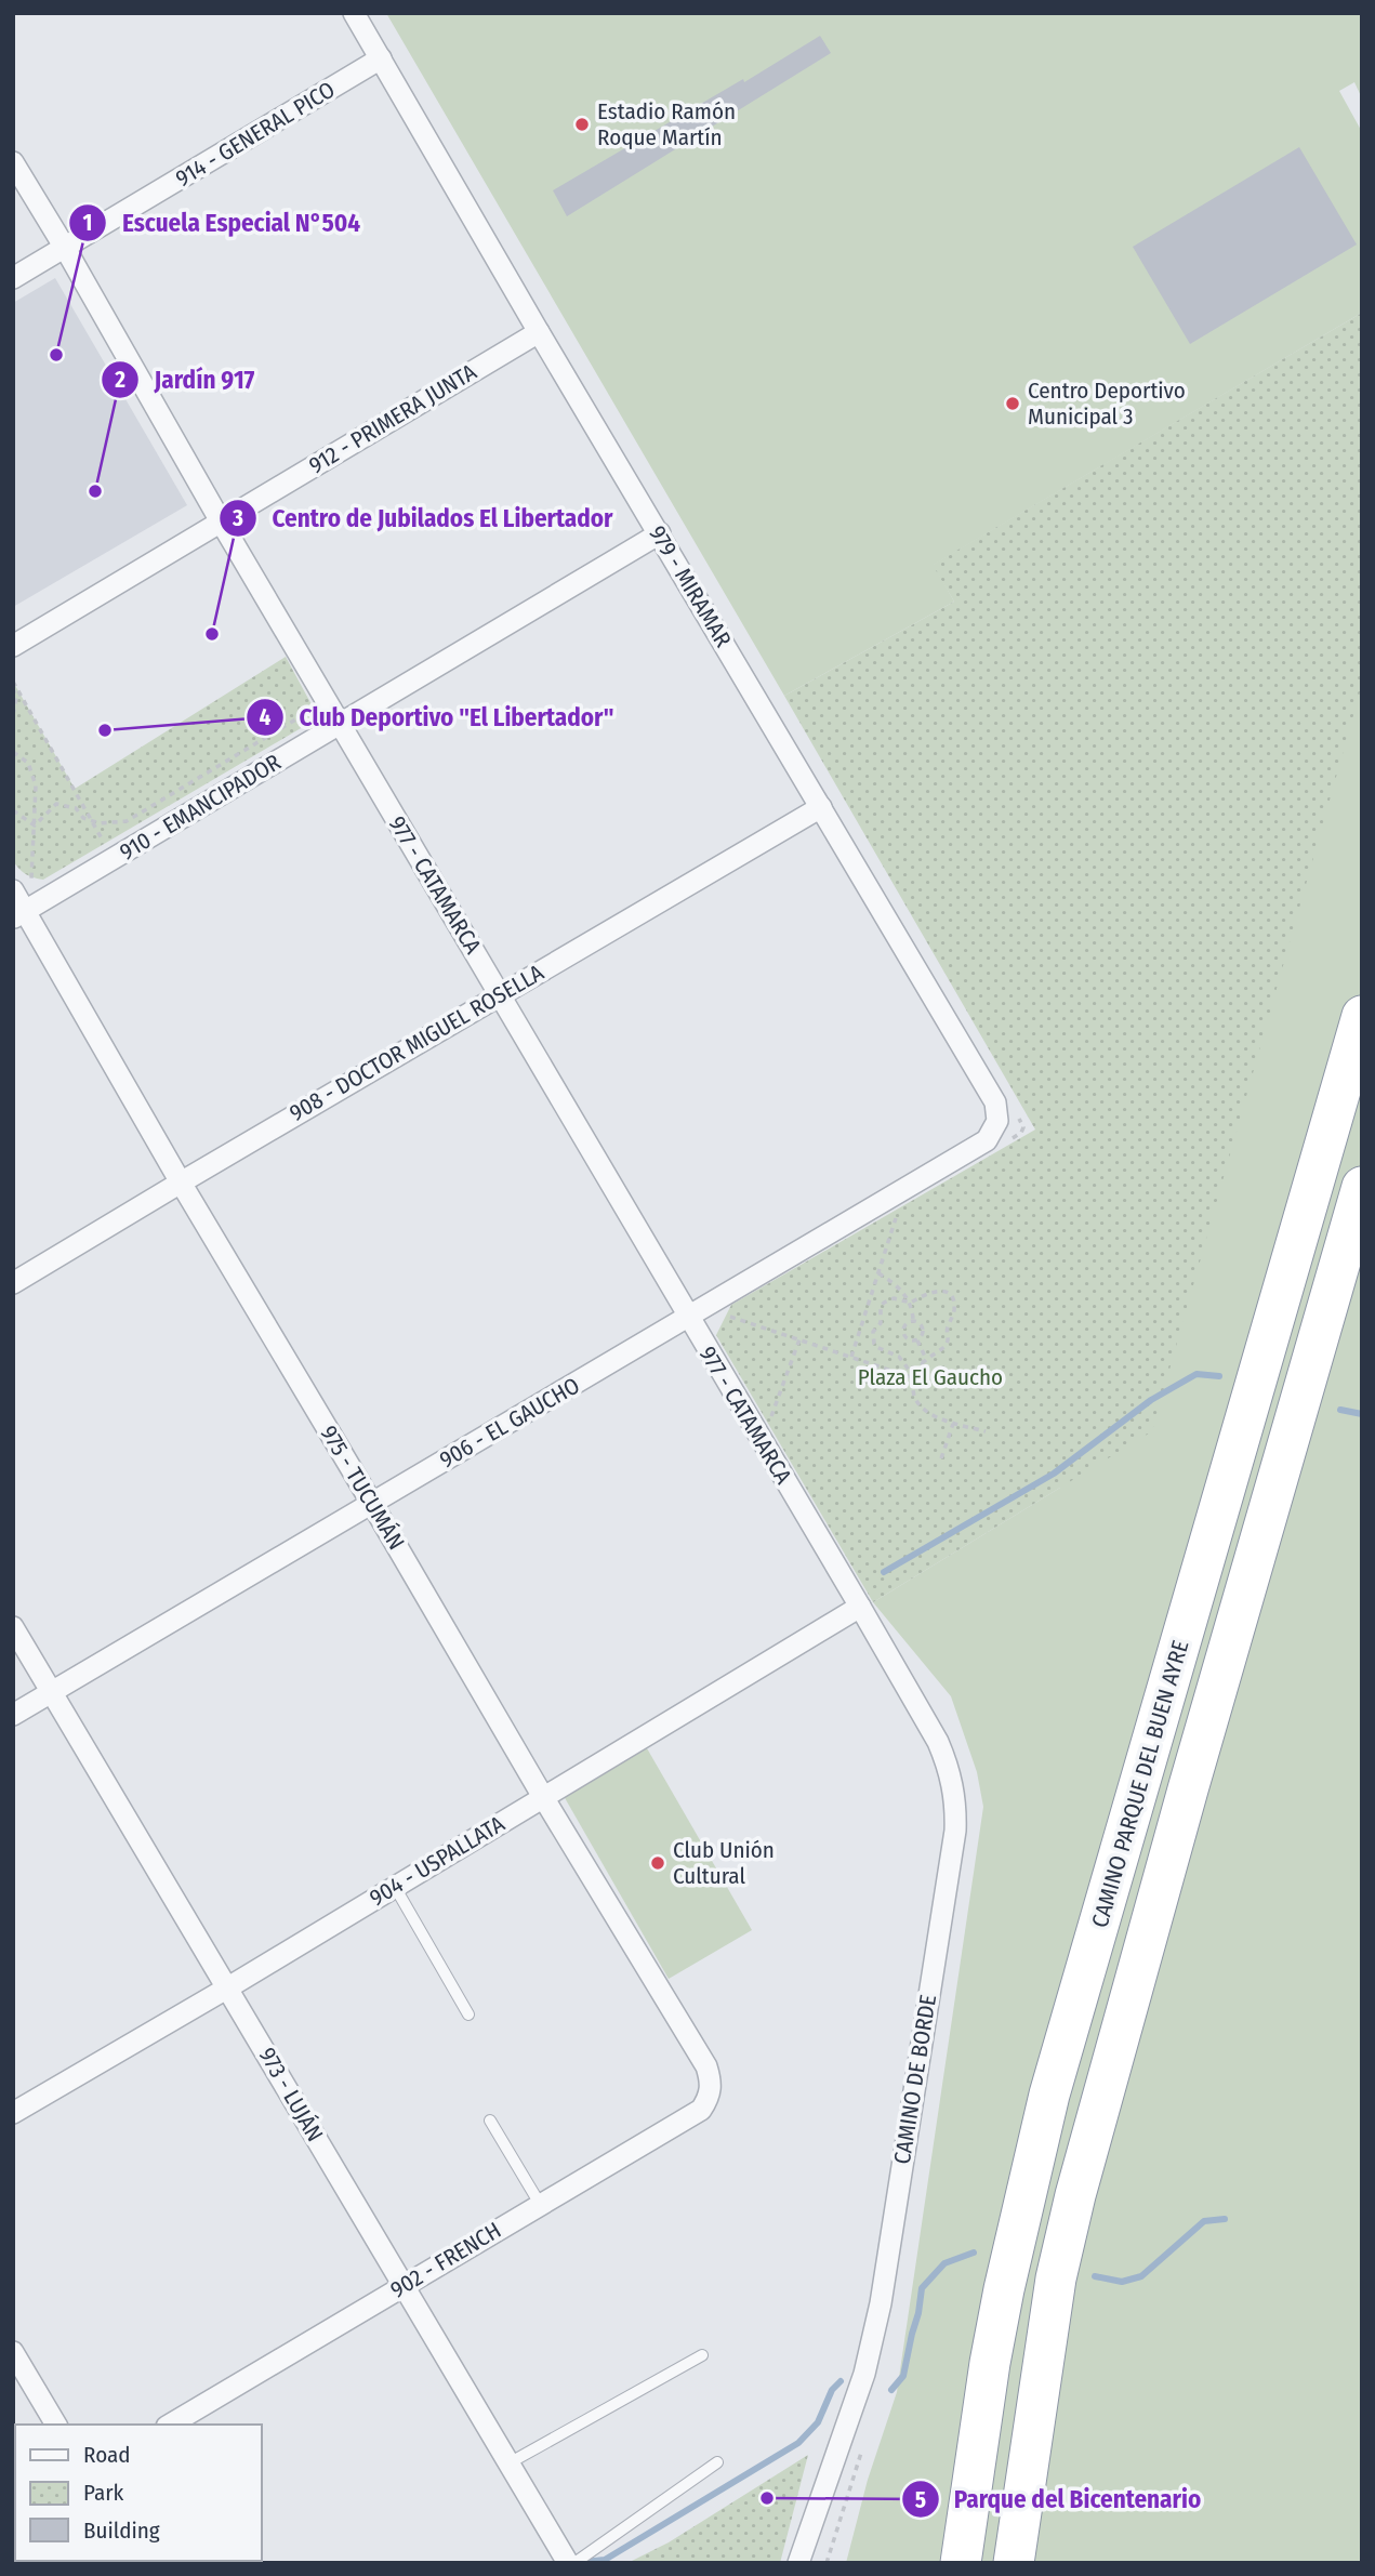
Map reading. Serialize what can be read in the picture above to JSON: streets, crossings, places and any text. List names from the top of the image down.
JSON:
{
  "streets": {
    "highway": ["CAMINO PARQUE DEL BUEN AYRE"],
    "street": [
      "914 - GENERAL PICO",
      "912 - PRIMERA JUNTA",
      "979 - MIRAMAR",
      "910 - EMANCIPADOR",
      "977 - CATAMARCA",
      "908 - DOCTOR MIGUEL ROSELLA",
      "906 - EL GAUCHO",
      "975 - TUCUMÁN",
      "904 - USPALLATA",
      "CAMINO DE BORDE",
      "973 - LUJÁN",
      "902 - FRENCH"
    ]
  },
  "crossings": [
    ["914 - GENERAL PICO", "979 - MIRAMAR"],
    ["914 - GENERAL PICO", "977 - CATAMARCA"],
    ["912 - PRIMERA JUNTA", "979 - MIRAMAR"],
    ["912 - PRIMERA JUNTA", "977 - CATAMARCA"],
    ["979 - MIRAMAR", "910 - EMANCIPADOR"],
    ["979 - MIRAMAR", "908 - DOCTOR MIGUEL ROSELLA"],
    ["979 - MIRAMAR", "906 - EL GAUCHO"],
    ["910 - EMANCIPADOR", "977 - CATAMARCA"],
    ["910 - EMANCIPADOR", "975 - TUCUMÁN"],
    ["977 - CATAMARCA", "908 - DOCTOR MIGUEL ROSELLA"],
    ["977 - CATAMARCA", "906 - EL GAUCHO"],
    ["977 - CATAMARCA", "904 - USPALLATA"],
    ["977 - CATAMARCA", "CAMINO DE BORDE"],
    ["908 - DOCTOR MIGUEL ROSELLA", "975 - TUCUMÁN"],
    ["906 - EL GAUCHO", "975 - TUCUMÁN"],
    ["906 - EL GAUCHO", "973 - LUJÁN"],
    ["975 - TUCUMÁN", "904 - USPALLATA"],
    ["975 - TUCUMÁN", "902 - FRENCH"],
    ["904 - USPALLATA", "CAMINO DE BORDE"],
    ["904 - USPALLATA", "973 - LUJÁN"],
    ["973 - LUJÁN", "902 - FRENCH"]
  ],
  "parks": ["Plaza El Gaucho"],
  "places": [
    "Estadio Ramón Roque Martín",
    "Escuela Especial N°504",
    "Centro Deportivo Municipal 3",
    "Jardín 917",
    "Centro de Jubilados El Libertador",
    "Club Deportivo \"El Libertador\"",
    "Club Unión Cultural",
    "Parque del Bicentenario"
  ],
  "legend": ["Road", "Park", "Building"]
}
